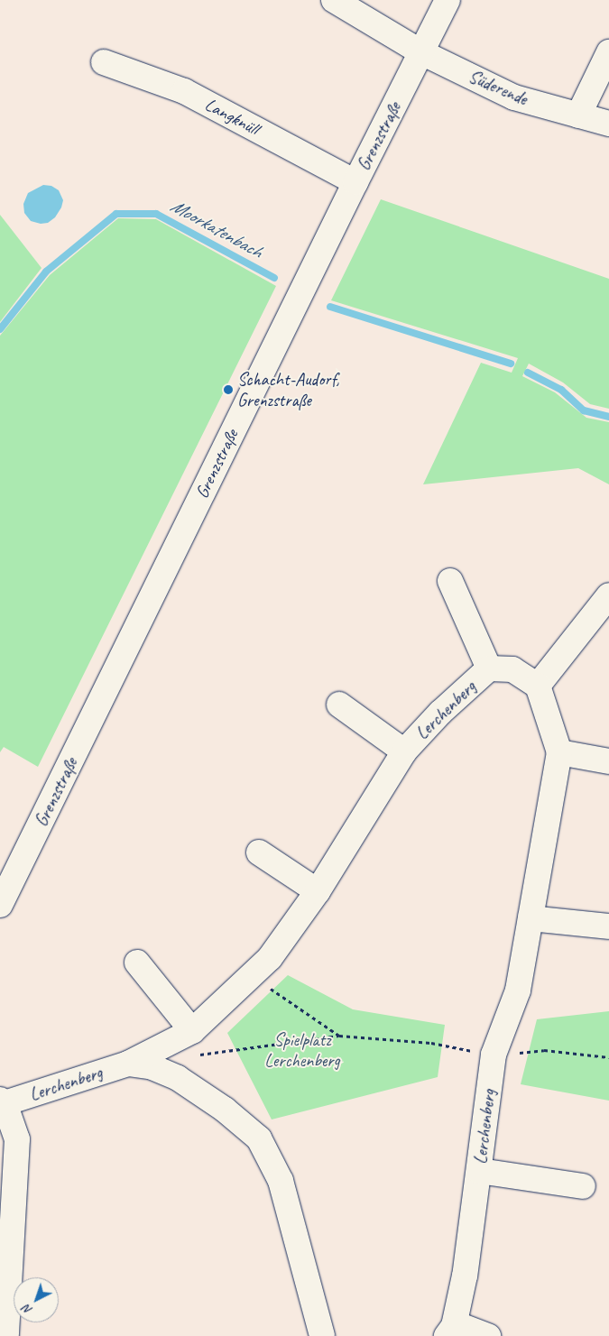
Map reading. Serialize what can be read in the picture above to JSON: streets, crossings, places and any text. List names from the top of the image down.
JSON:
{
  "streets": {
    "street": [
      "Süderende",
      "Langknüll",
      "Grenzstraße",
      "Lerchenberg"
    ]
  },
  "crossings": [
    ["Süderende", "Grenzstraße"],
    ["Langknüll", "Grenzstraße"]
  ],
  "water": ["Moorkatenbach"],
  "parks": ["Spielplatz Lerchenberg"],
  "places": ["Schacht-Audorf, Grenzstraße"],
  "north": "bottom left"
}
